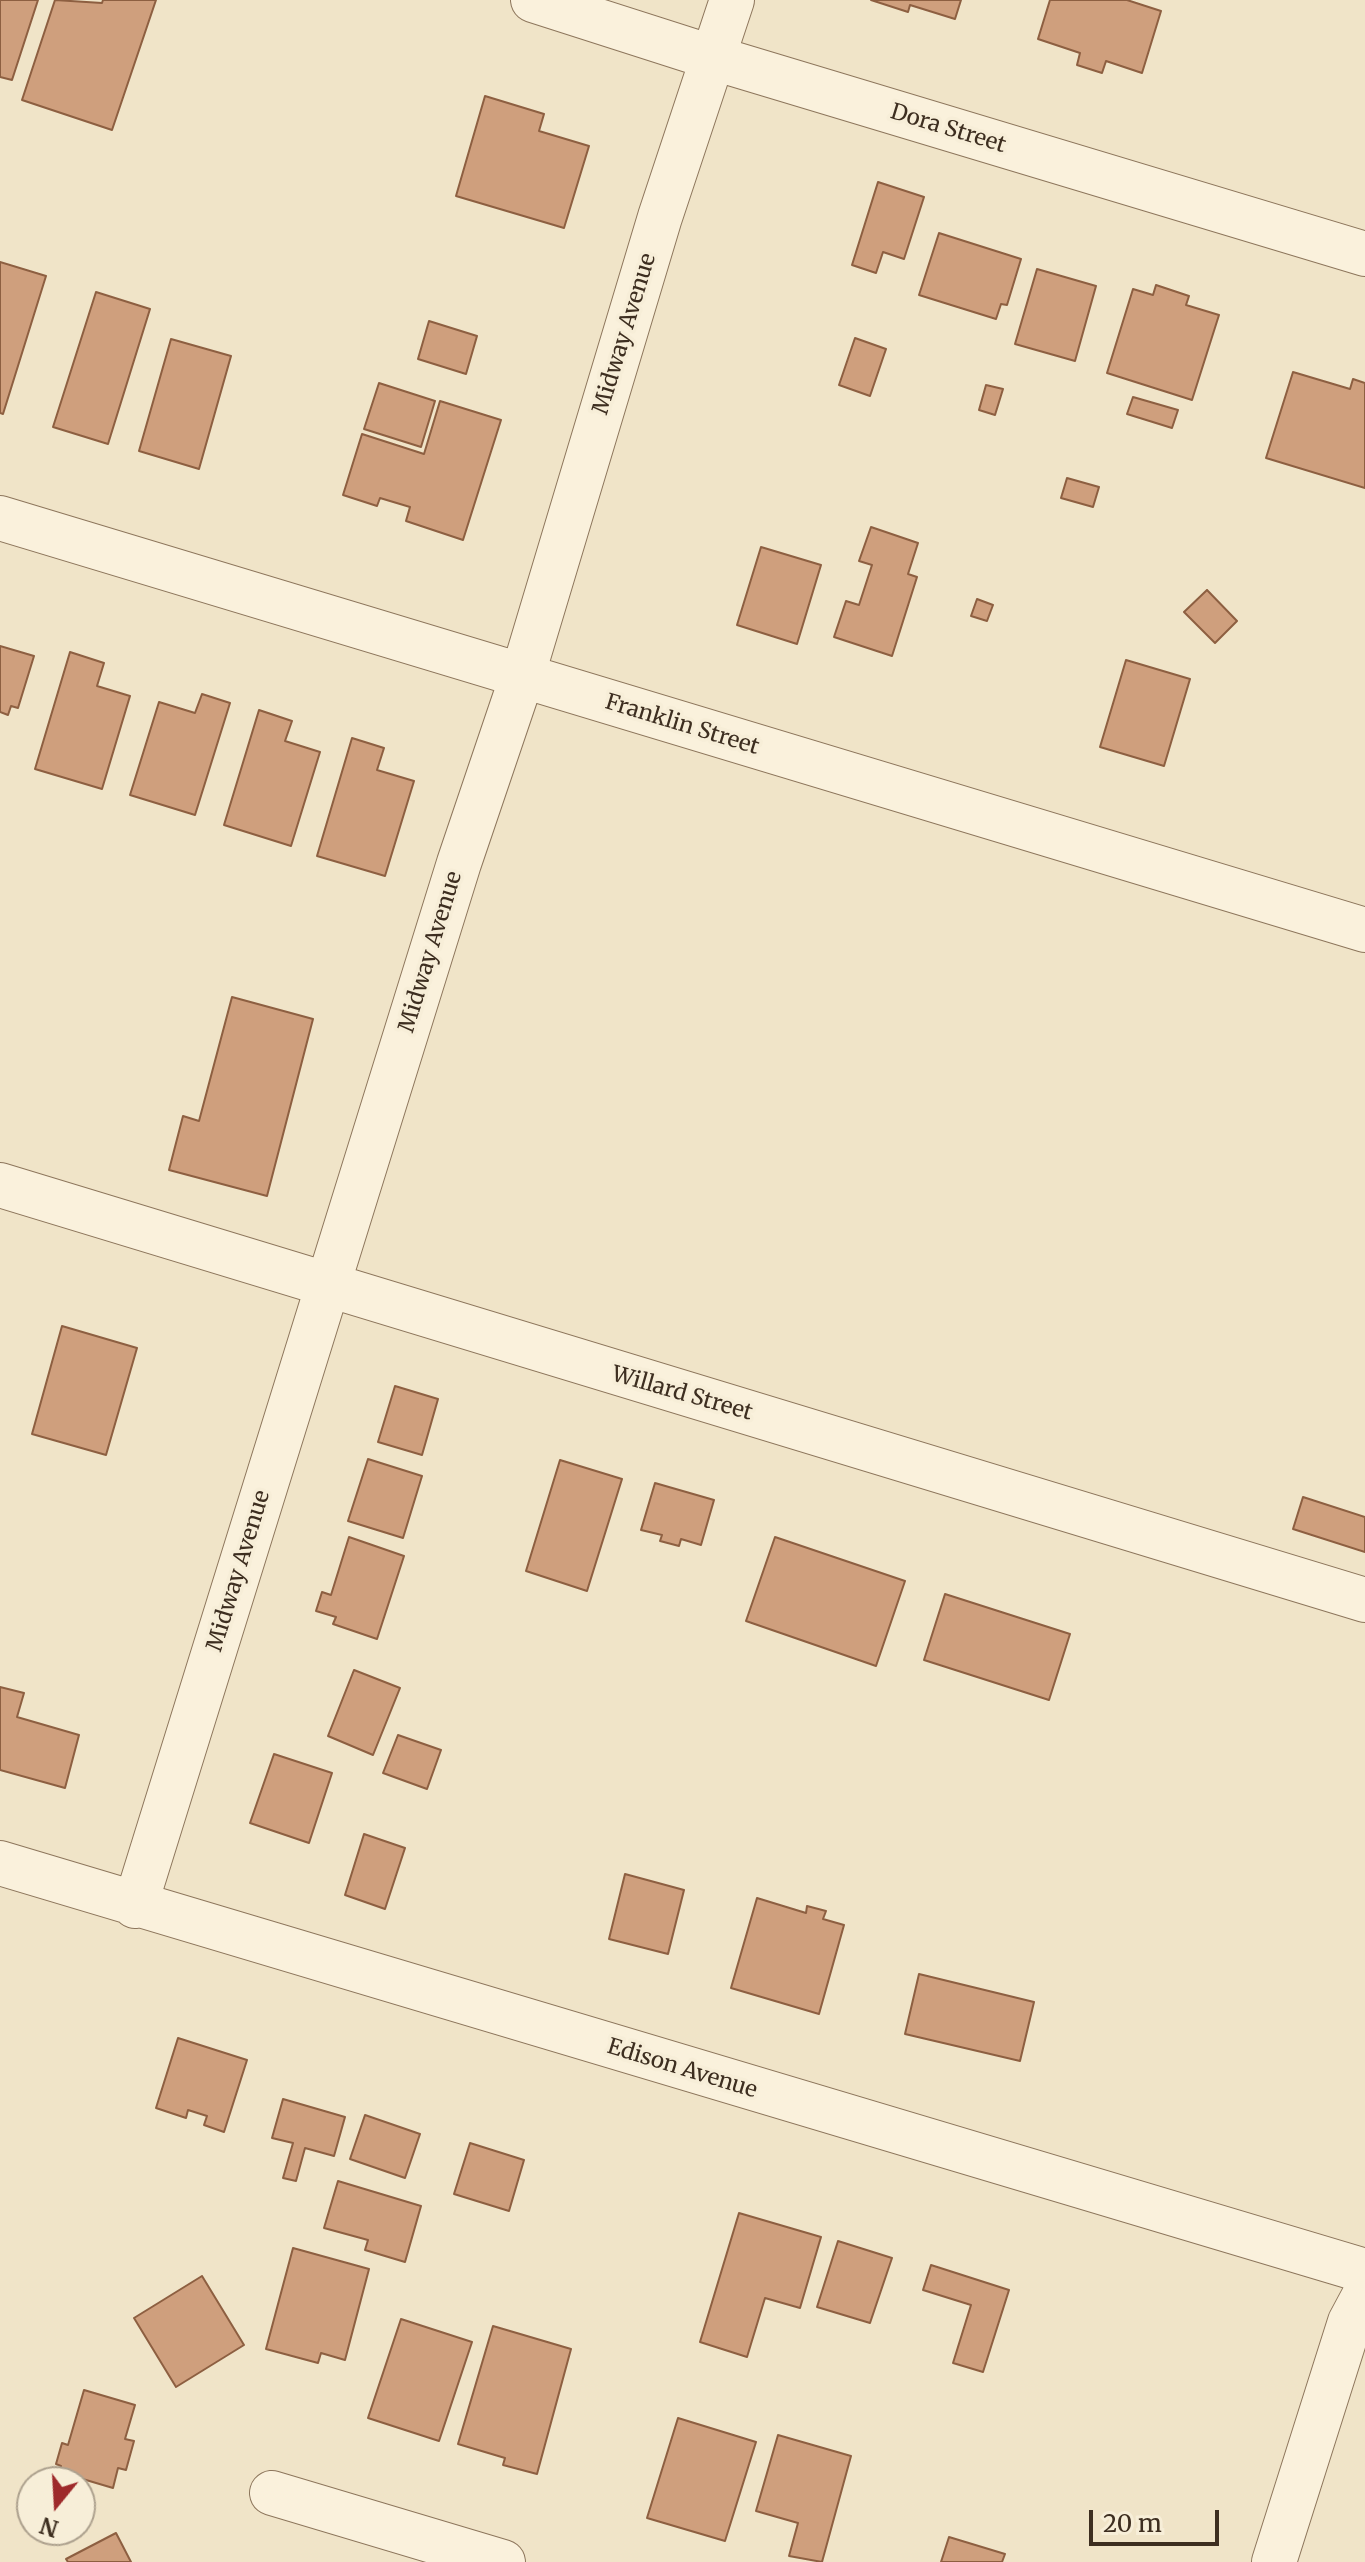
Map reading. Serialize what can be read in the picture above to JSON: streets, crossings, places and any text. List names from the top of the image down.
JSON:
{
  "streets": {
    "street": [
      "Dora Street",
      "Midway Avenue",
      "Franklin Street",
      "Willard Street",
      "Edison Avenue"
    ]
  },
  "crossings": [
    ["Dora Street", "Midway Avenue"],
    ["Midway Avenue", "Franklin Street"],
    ["Midway Avenue", "Willard Street"],
    ["Midway Avenue", "Edison Avenue"]
  ],
  "scale_bar": "20 m",
  "north": "bottom"
}
